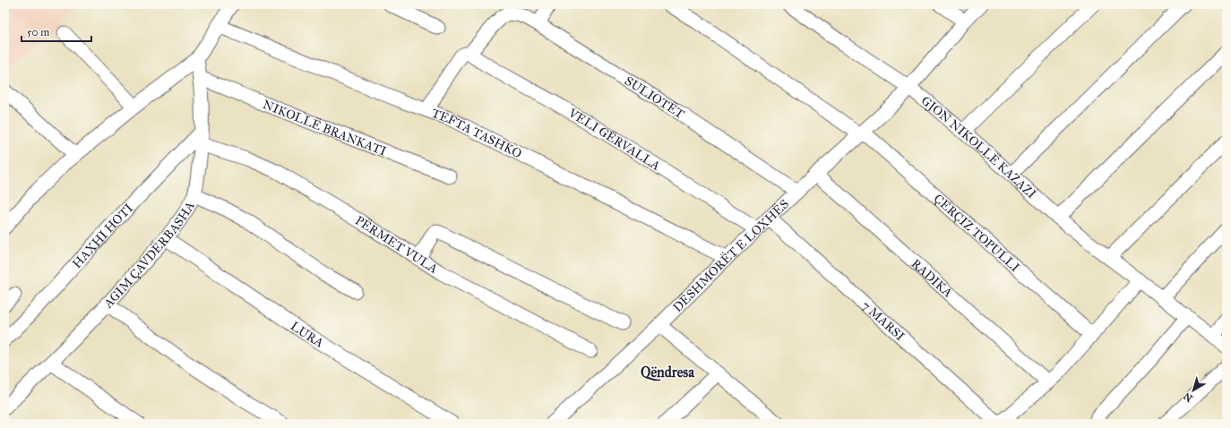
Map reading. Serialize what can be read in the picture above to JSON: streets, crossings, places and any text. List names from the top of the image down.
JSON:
{
  "streets": {
    "street": [
      "SULIOTËT",
      "NIKOLLË BRANKATI",
      "TEFTA TASHKO",
      "VELI GËRVALLA",
      "GJON NIKOLLË KAZAZI",
      "ÇERÇIZ TOPULLI",
      "HAXHI HOTI",
      "PËRMET VULA",
      "AGIM ÇAVDËRBASHA",
      "DËSHMORËT E LOXHËS",
      "RADIKA",
      "7 MARSI",
      "LURA"
    ]
  },
  "crossings": [
    ["SULIOTËT", "VELI GËRVALLA"],
    ["SULIOTËT", "DËSHMORËT E LOXHËS"],
    ["NIKOLLË BRANKATI", "AGIM ÇAVDËRBASHA"],
    ["TEFTA TASHKO", "DËSHMORËT E LOXHËS"],
    ["VELI GËRVALLA", "DËSHMORËT E LOXHËS"],
    ["GJON NIKOLLË KAZAZI", "DËSHMORËT E LOXHËS"],
    ["ÇERÇIZ TOPULLI", "DËSHMORËT E LOXHËS"],
    ["HAXHI HOTI", "PËRMET VULA"],
    ["HAXHI HOTI", "AGIM ÇAVDËRBASHA"],
    ["PËRMET VULA", "AGIM ÇAVDËRBASHA"],
    ["AGIM ÇAVDËRBASHA", "LURA"],
    ["DËSHMORËT E LOXHËS", "RADIKA"],
    ["DËSHMORËT E LOXHËS", "7 MARSI"]
  ],
  "districts": ["Qëndresa"],
  "scale_bar": "50 m",
  "north": "bottom left"
}
